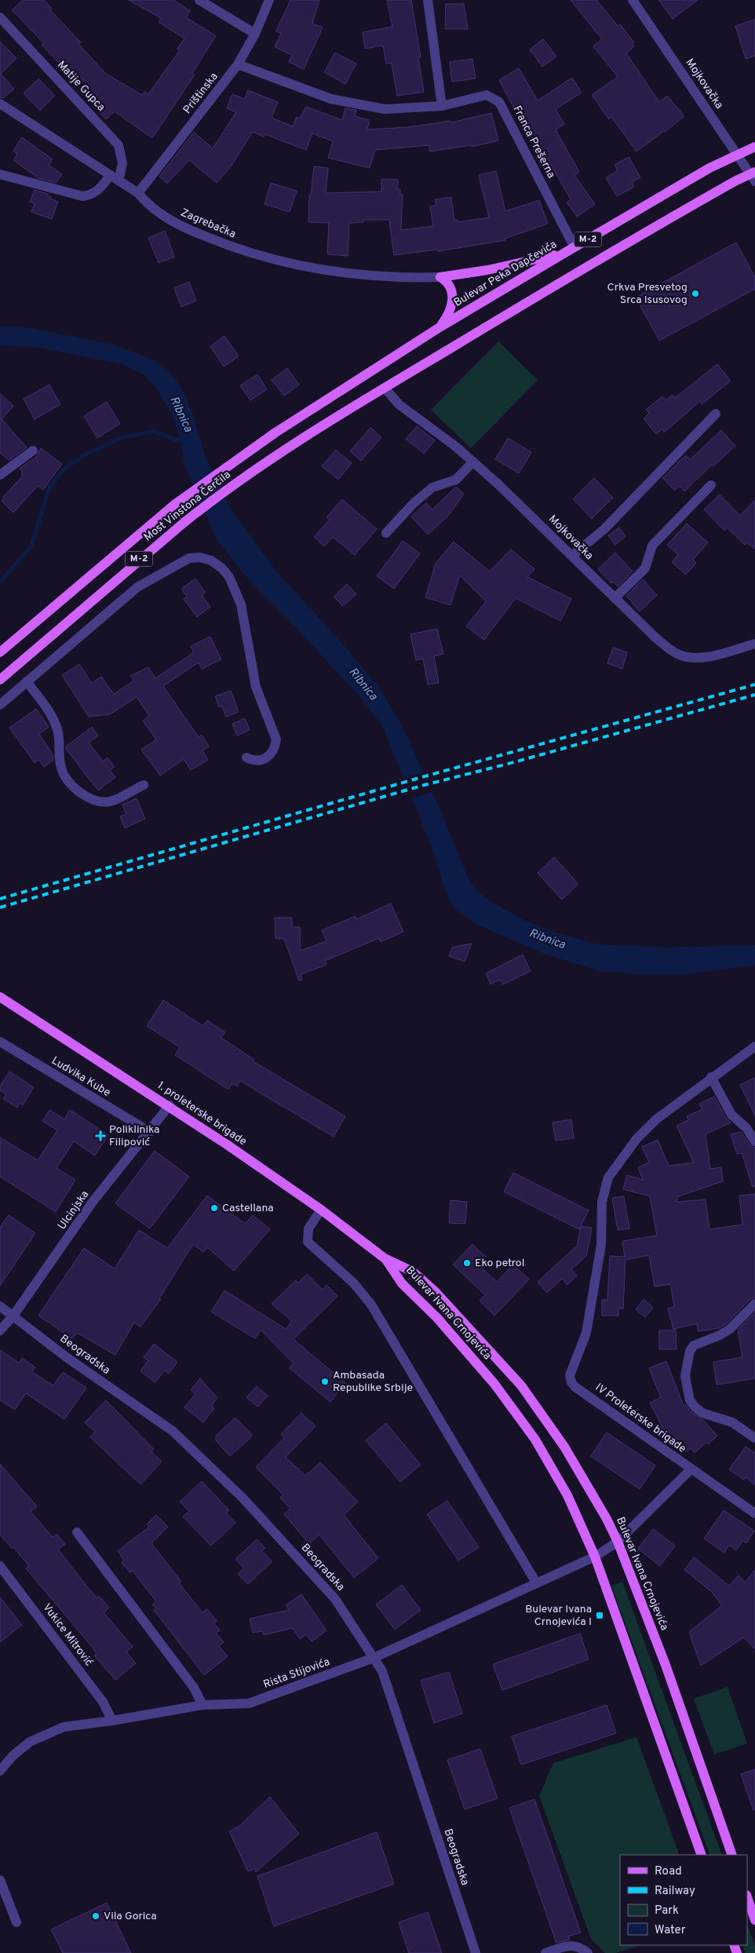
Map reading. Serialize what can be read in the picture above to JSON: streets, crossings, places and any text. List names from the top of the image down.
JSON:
{
  "streets": {
    "main road": [
      "M-2",
      "Bulevar Peka Dapčevića",
      "Most Vinstona Čerčila",
      "1. proleterske brigade",
      "Bulevar Ivana Crnojevića"
    ],
    "street": [
      "Mojkovačka",
      "Matije Gupca",
      "Prištinska",
      "Franca Prešerna",
      "Zagrebačka",
      "Ludvika Kube",
      "Ulcinjska",
      "Beogradska",
      "IV Proleterske brigade",
      "Vukice Mitrović",
      "Rista Stijovića"
    ]
  },
  "crossings": [
    ["Mojkovačka", "M-2"],
    ["Mojkovačka", "Bulevar Peka Dapčevića"],
    ["Mojkovačka", "Most Vinstona Čerčila"],
    ["Matije Gupca", "Zagrebačka"],
    ["Prištinska", "Franca Prešerna"],
    ["Prištinska", "Zagrebačka"],
    ["Franca Prešerna", "Bulevar Peka Dapčevića"],
    ["M-2", "Most Vinstona Čerčila"],
    ["Bulevar Peka Dapčevića", "Most Vinstona Čerčila"],
    ["Ludvika Kube", "Ulcinjska"],
    ["1. proleterske brigade", "Ulcinjska"],
    ["1. proleterske brigade", "Bulevar Ivana Crnojevića"],
    ["Ulcinjska", "Beogradska"],
    ["Bulevar Ivana Crnojevića", "Rista Stijovića"],
    ["Beogradska", "Rista Stijovića"],
    ["Vukice Mitrović", "Rista Stijovića"]
  ],
  "water": ["Ribnica"],
  "places": {
    "other": [
      "Crkva Presvetog Srca Isusovog",
      "Castellana",
      "Eko petrol",
      "Ambasada Republike Srbije",
      "Vila Gorica"
    ],
    "health": ["Poliklinika Filipović"],
    "transit": ["Bulevar Ivana Crnojevića I"]
  },
  "legend": [
    "Road",
    "Railway",
    "Park",
    "Water"
  ]
}
